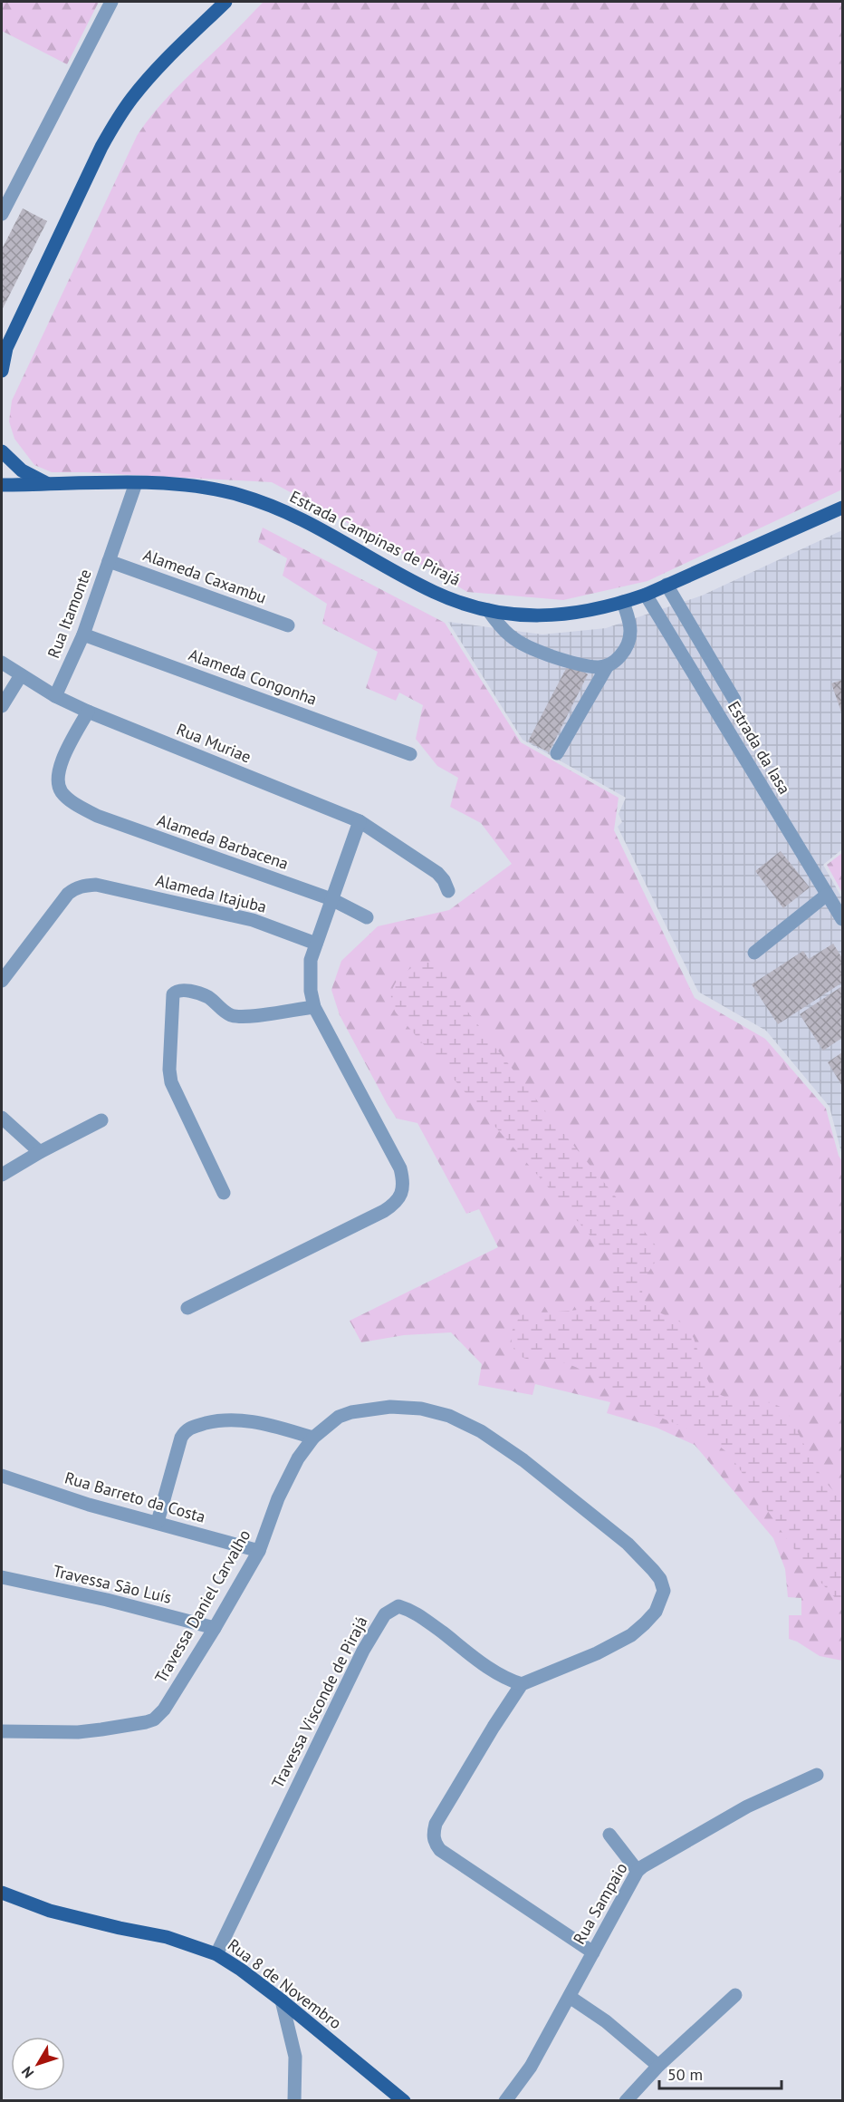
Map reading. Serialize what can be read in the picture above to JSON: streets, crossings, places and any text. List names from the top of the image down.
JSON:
{
  "streets": {
    "main road": ["Estrada Campinas de Pirajá", "Rua 8 de Novembro"],
    "street": [
      "Alameda Caxambu",
      "Rua Itamonte",
      "Alameda Congonha",
      "Rua Muriae",
      "Estrada da Iasa",
      "Alameda Barbacena",
      "Alameda Itajuba",
      "Rua Barreto da Costa",
      "Travessa São Luís",
      "Travessa Daniel Carvalho",
      "Travessa Visconde de Pirajá",
      "Rua Sampaio"
    ]
  },
  "crossings": [
    ["Estrada Campinas de Pirajá", "Rua Itamonte"],
    ["Estrada Campinas de Pirajá", "Estrada da Iasa"],
    ["Alameda Caxambu", "Rua Itamonte"],
    ["Rua Itamonte", "Alameda Congonha"],
    ["Rua Itamonte", "Rua Muriae"],
    ["Rua Muriae", "Alameda Barbacena"],
    ["Rua Barreto da Costa", "Travessa Daniel Carvalho"],
    ["Travessa São Luís", "Travessa Daniel Carvalho"],
    ["Travessa Daniel Carvalho", "Travessa Visconde de Pirajá"],
    ["Travessa Visconde de Pirajá", "Rua 8 de Novembro"]
  ],
  "scale_bar": "50 m",
  "north": "bottom left"
}
